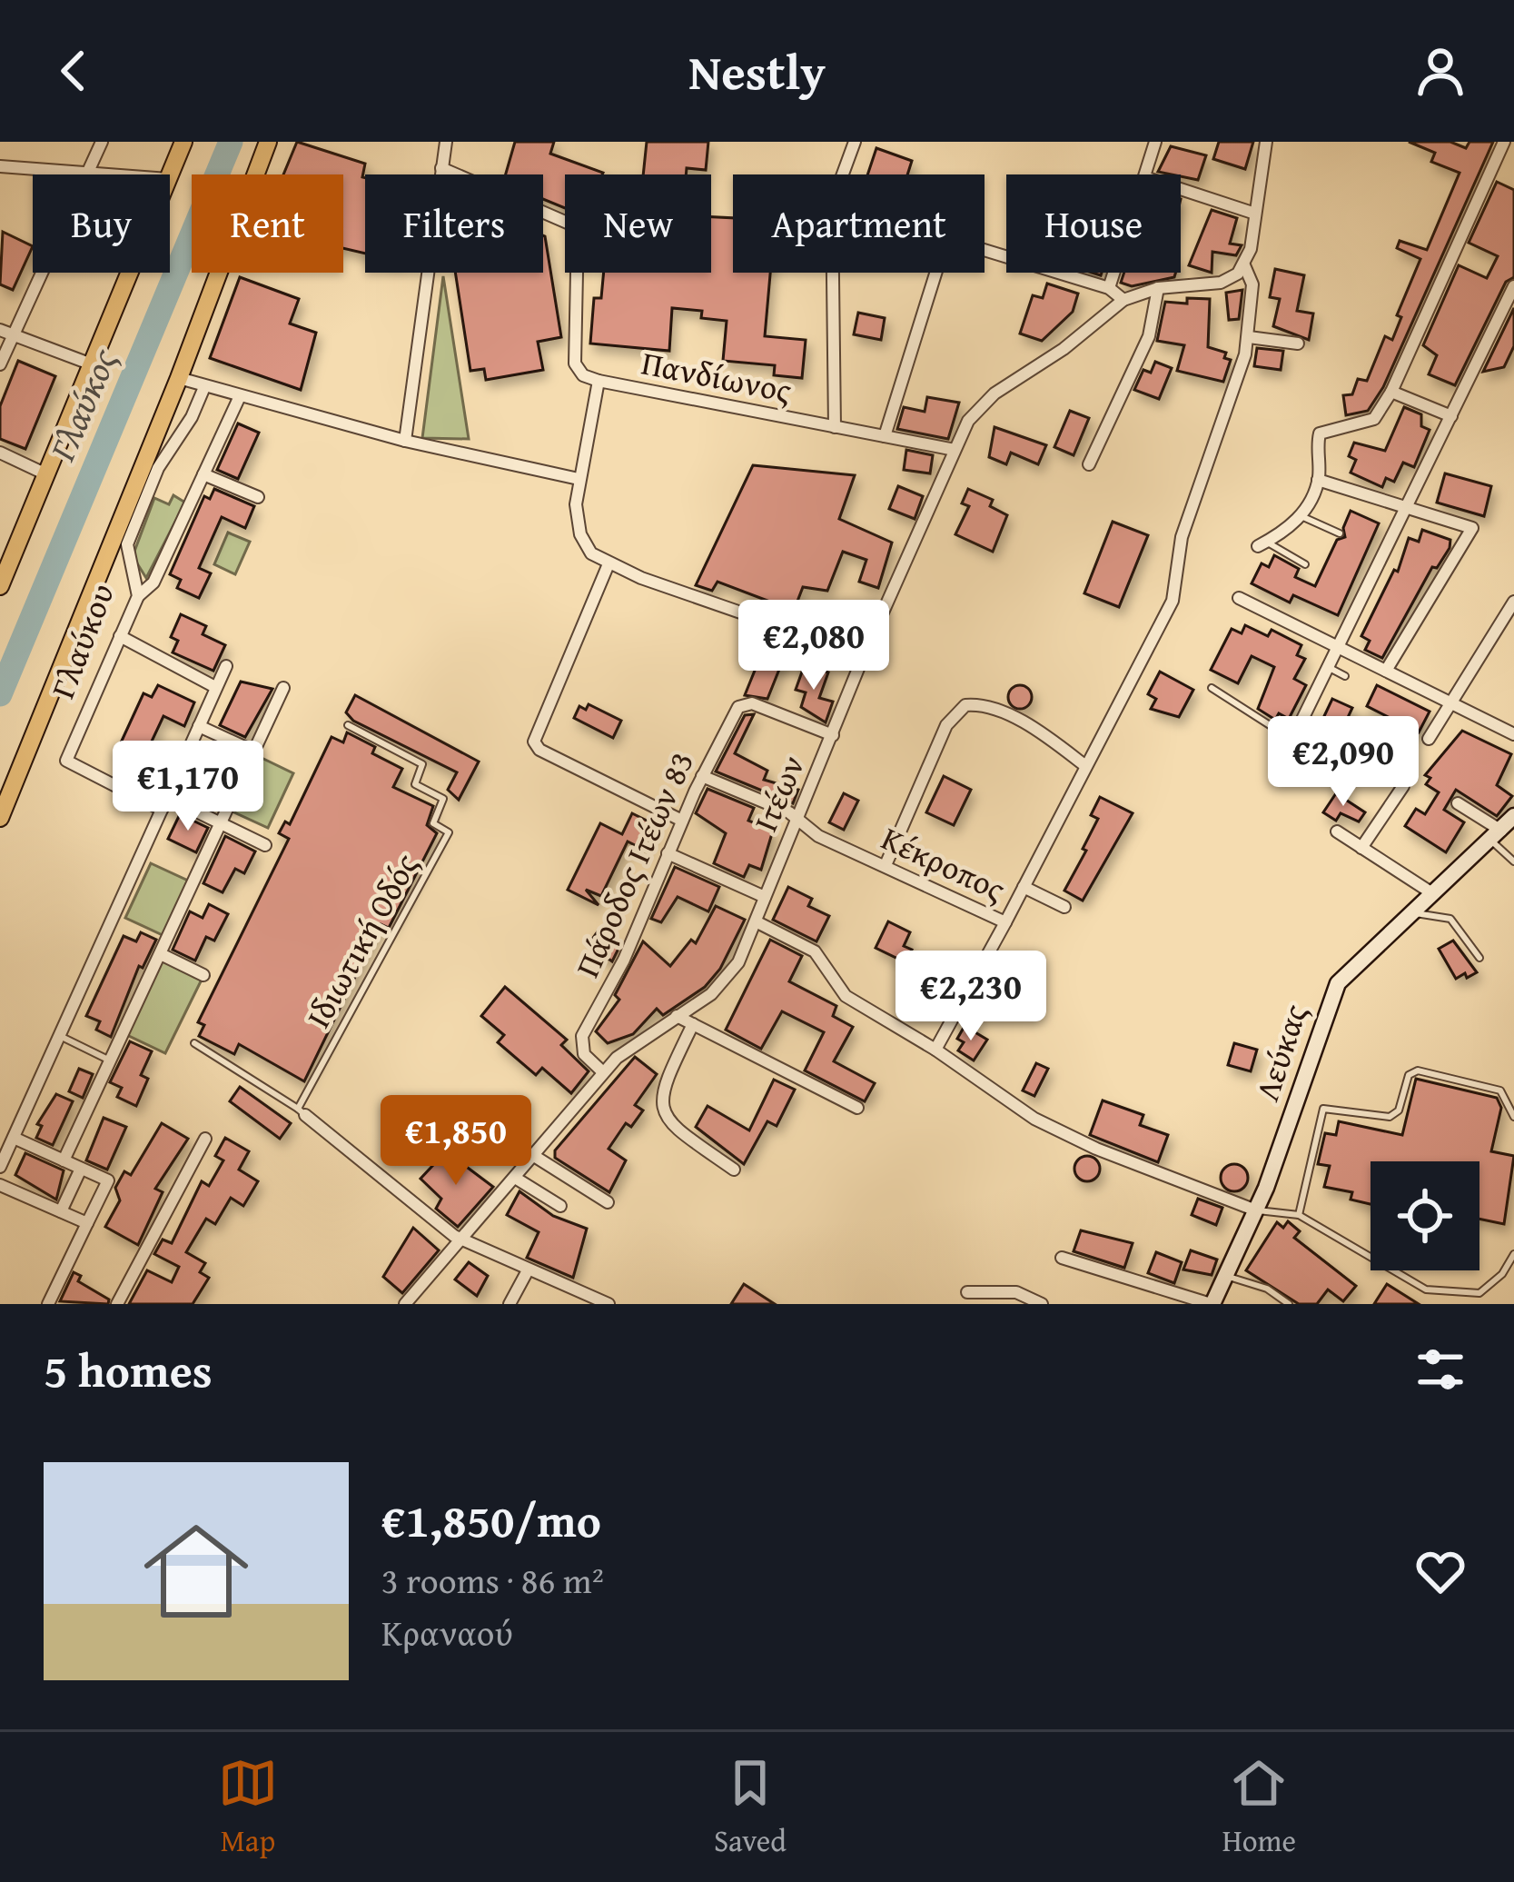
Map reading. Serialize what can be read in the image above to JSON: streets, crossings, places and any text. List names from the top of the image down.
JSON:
{
  "streets": {
    "main road": ["Γλαύκου"],
    "street": [
      "Πανδίωνος",
      "Ιτέων",
      "Κέκροπος",
      "Πάροδος Ιτέων 83",
      "Λεύκας"
    ],
    "lane": ["Ιδιωτική Οδός"]
  },
  "crossings": [
    ["Πανδίωνος", "Ιτέων"],
    ["Ιτέων", "Κέκροπος"],
    ["Ιτέων", "Πάροδος Ιτέων 83"],
    ["Κέκροπος", "Πάροδος Ιτέων 83"]
  ],
  "water": ["Γλαύκος"],
  "page": {
    "header": "Nestly",
    "chip": [
      "Buy",
      "Rent",
      "Filters",
      "New",
      "Apartment",
      "House"
    ],
    "price": [
      "€2,080",
      "€2,090",
      "€1,170",
      "€2,230",
      "€1,850"
    ],
    "heading": "5 homes",
    "list": [
      {
        "name": "€1,850/mo",
        "note": "3 rooms · 86 m² · Κραναού"
      }
    ],
    "tabs": ["Map", "Saved", "Home"]
  }
}
